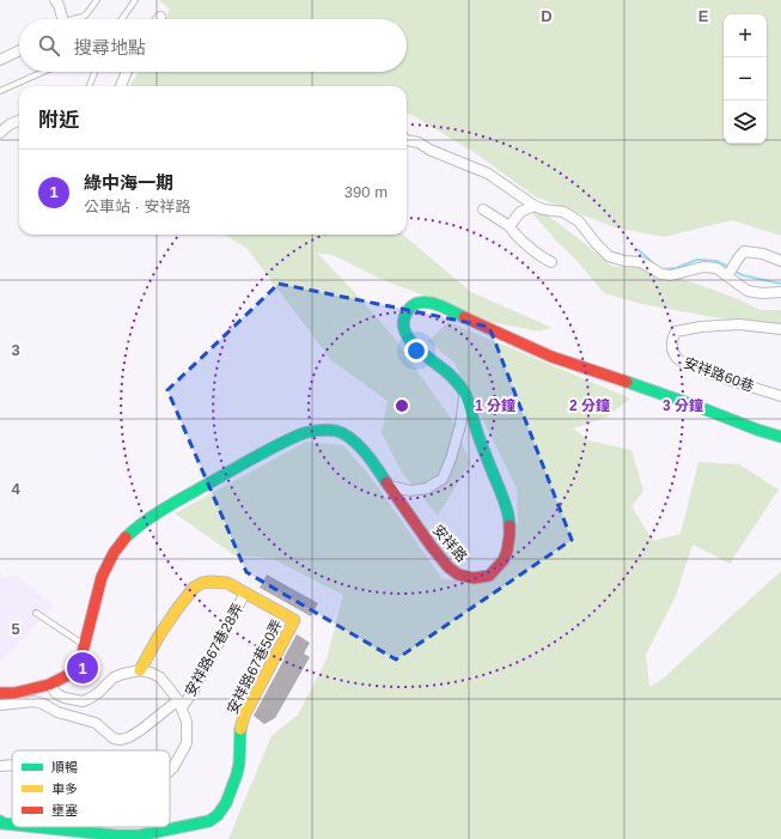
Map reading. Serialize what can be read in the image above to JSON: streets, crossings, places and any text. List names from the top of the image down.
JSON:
{
  "streets": {
    "street": [
      "安祥路60巷",
      "安祥路",
      "安祥路67巷28弄",
      "安祥路67巷50弄"
    ]
  },
  "crossings": [
    ["安祥路67巷28弄", "安祥路67巷50弄"]
  ],
  "legend": ["順暢", "車多", "壅塞"],
  "page": {
    "map_buttons": ["+", "−"],
    "search": "搜尋地點",
    "heading": "附近",
    "list": [
      {
        "mark": "1",
        "name": "綠中海一期",
        "note": "公車站 · 安祥路",
        "value": "390 m"
      }
    ],
    "pins": "1"
  },
  "grid": {
    "columns": ["D", "E"],
    "rows": ["3", "4", "5"]
  },
  "rings": ["1 分鐘", "2 分鐘", "3 分鐘"]
}
